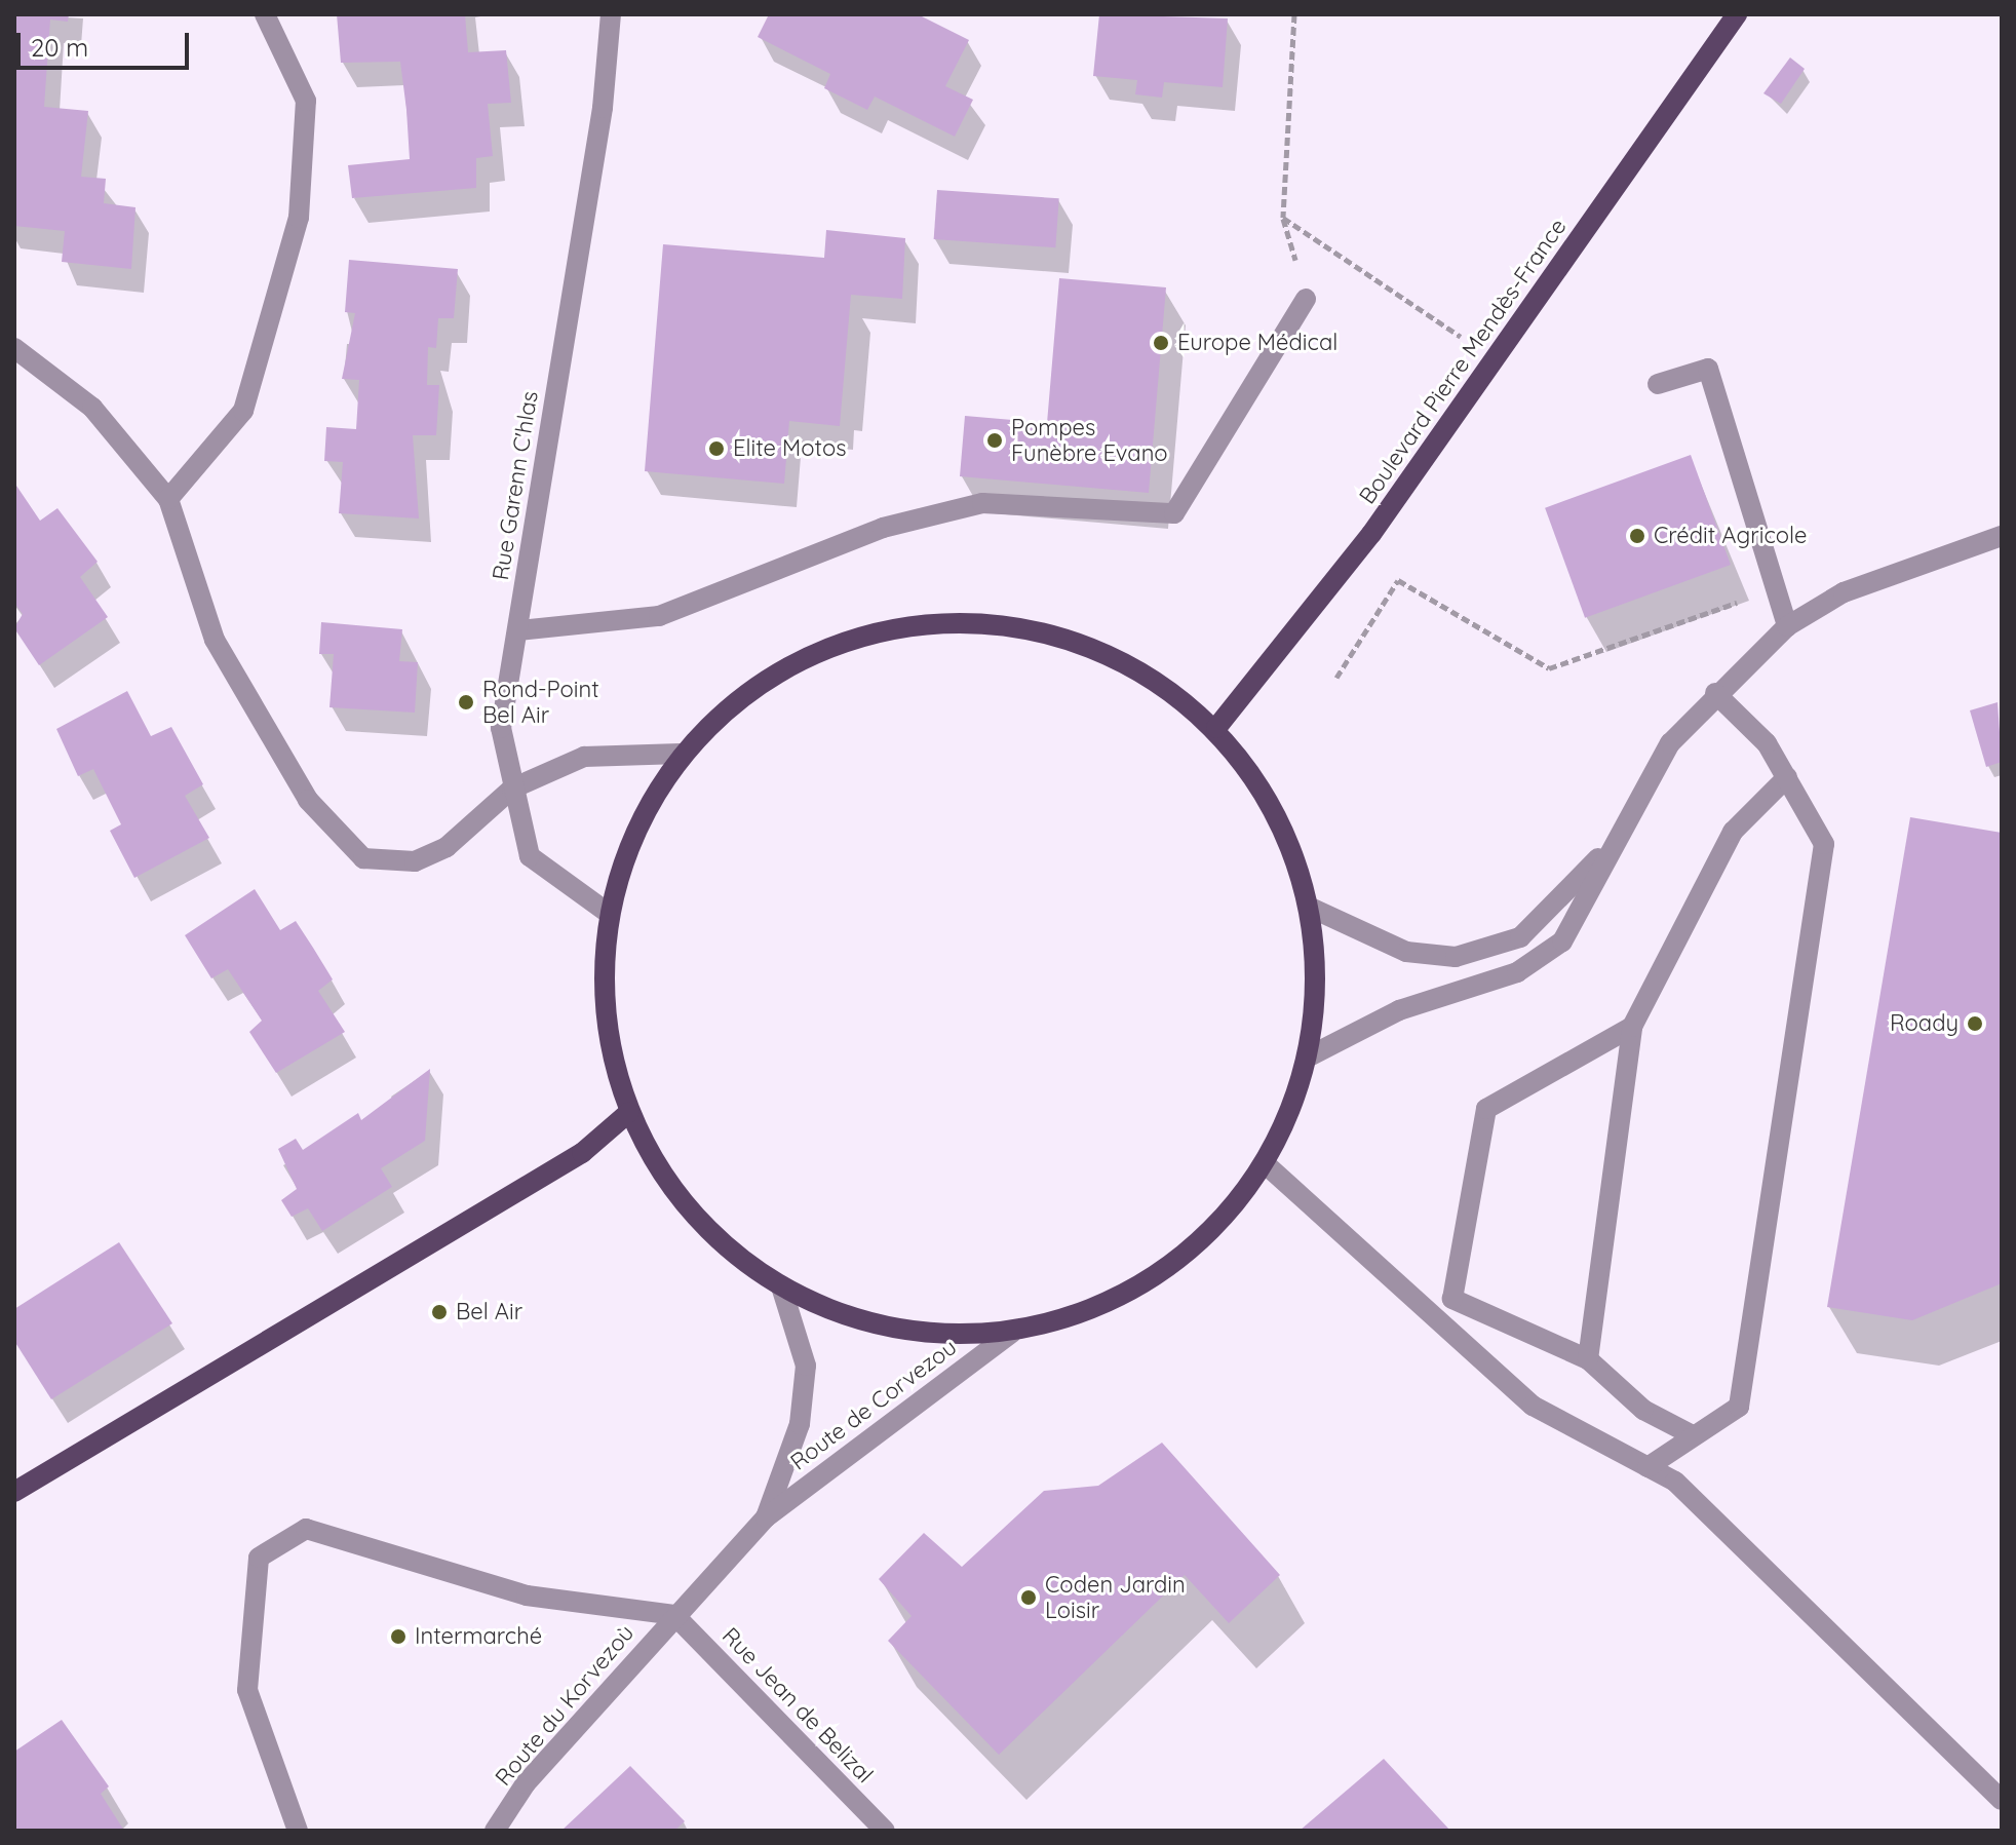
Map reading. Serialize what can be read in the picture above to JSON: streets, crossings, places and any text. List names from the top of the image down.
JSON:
{
  "streets": {
    "main road": ["Boulevard Pierre Mendès-France"],
    "street": [
      "Rue Garenn C'hlas",
      "Route de Corvezou",
      "Route du Korvezoù",
      "Rue Jean de Belizal"
    ]
  },
  "crossings": [
    ["Route de Corvezou", "Route du Korvezoù"],
    ["Route de Corvezou", "Rue Jean de Belizal"],
    ["Route du Korvezoù", "Rue Jean de Belizal"]
  ],
  "places": [
    "Europe Médical",
    "Pompes Funèbre Evano",
    "Elite Motos",
    "Crédit Agricole",
    "Rond-Point Bel Air",
    "Roady",
    "Bel Air",
    "Coden Jardin Loisir",
    "Intermarché"
  ],
  "scale_bar": "20 m"
}
